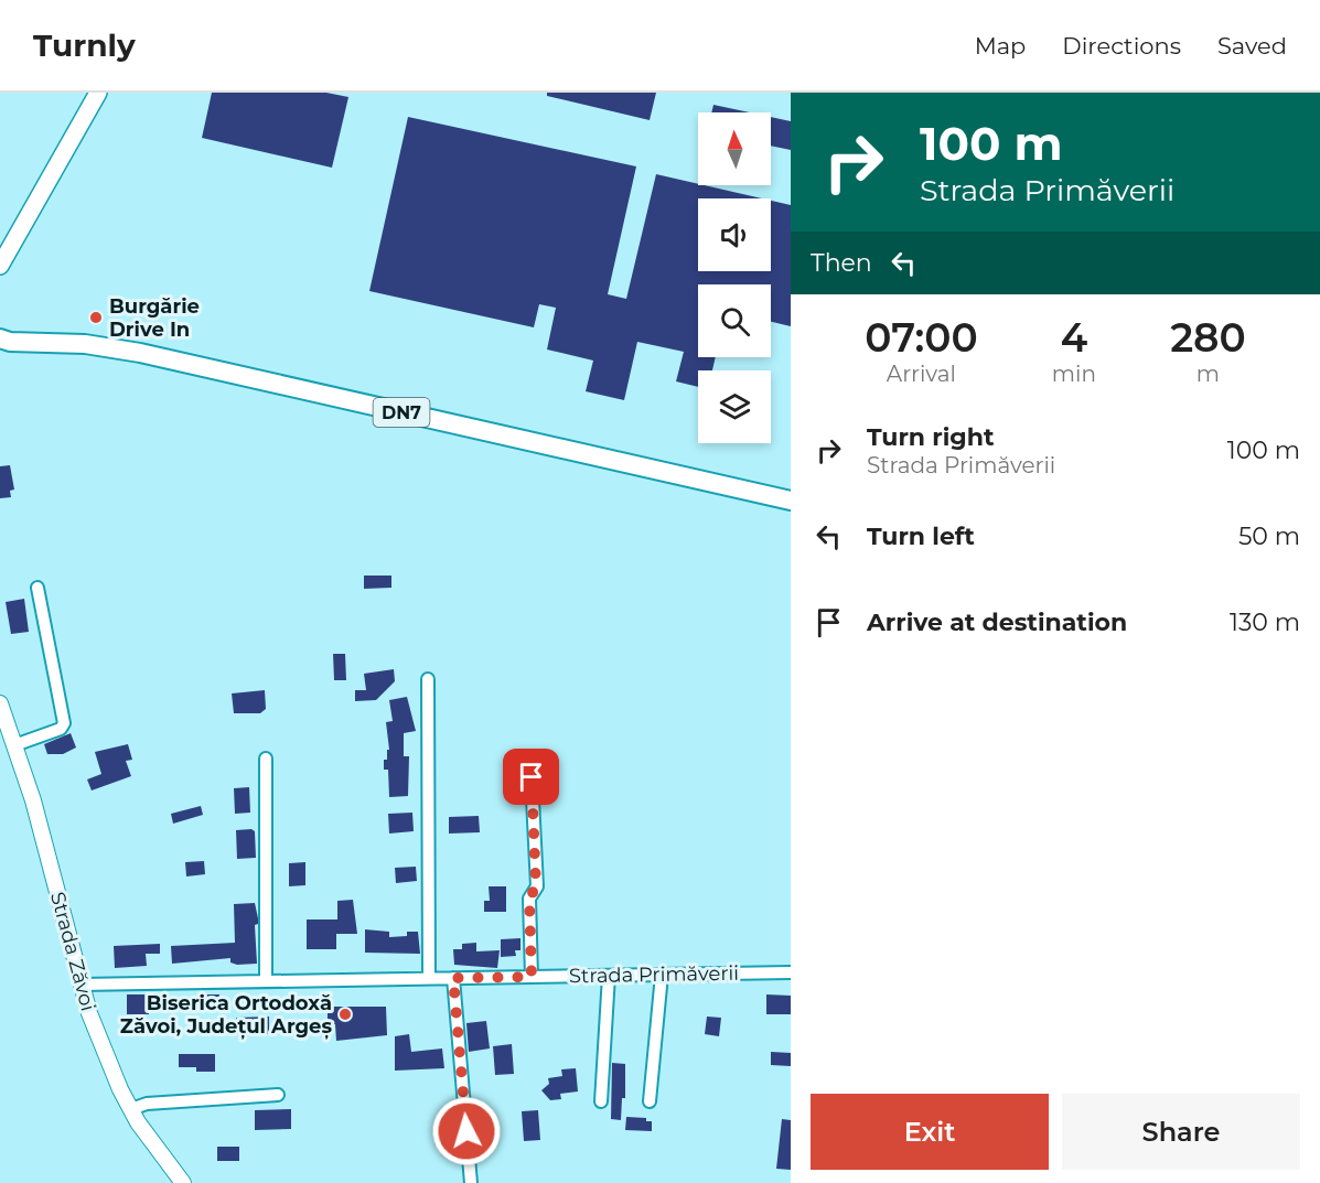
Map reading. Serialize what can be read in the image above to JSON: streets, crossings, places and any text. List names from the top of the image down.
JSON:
{
  "streets": {
    "main road": ["DN7"],
    "street": ["Strada Zăvoi", "Strada Primăverii"]
  },
  "crossings": [
    ["Strada Zăvoi", "Strada Primăverii"]
  ],
  "places": ["Burgărie Drive In", "Biserica Ortodoxă Zăvoi, Județul Argeș"],
  "north": "top",
  "page": {
    "header": "Turnly",
    "nav": ["Map", "Directions", "Saved"],
    "turn": ["100 m", "Strada Primăverii"],
    "then": "Then",
    "eta": [
      "07:00",
      "Arrival",
      "4",
      "min",
      "280",
      "m"
    ],
    "list": [
      {
        "name": "Turn right",
        "note": "Strada Primăverii",
        "value": "100 m"
      },
      {
        "name": "Turn left",
        "value": "50 m"
      },
      {
        "name": "Arrive at destination",
        "value": "130 m"
      }
    ],
    "buttons": ["Exit", "Share"]
  }
}
